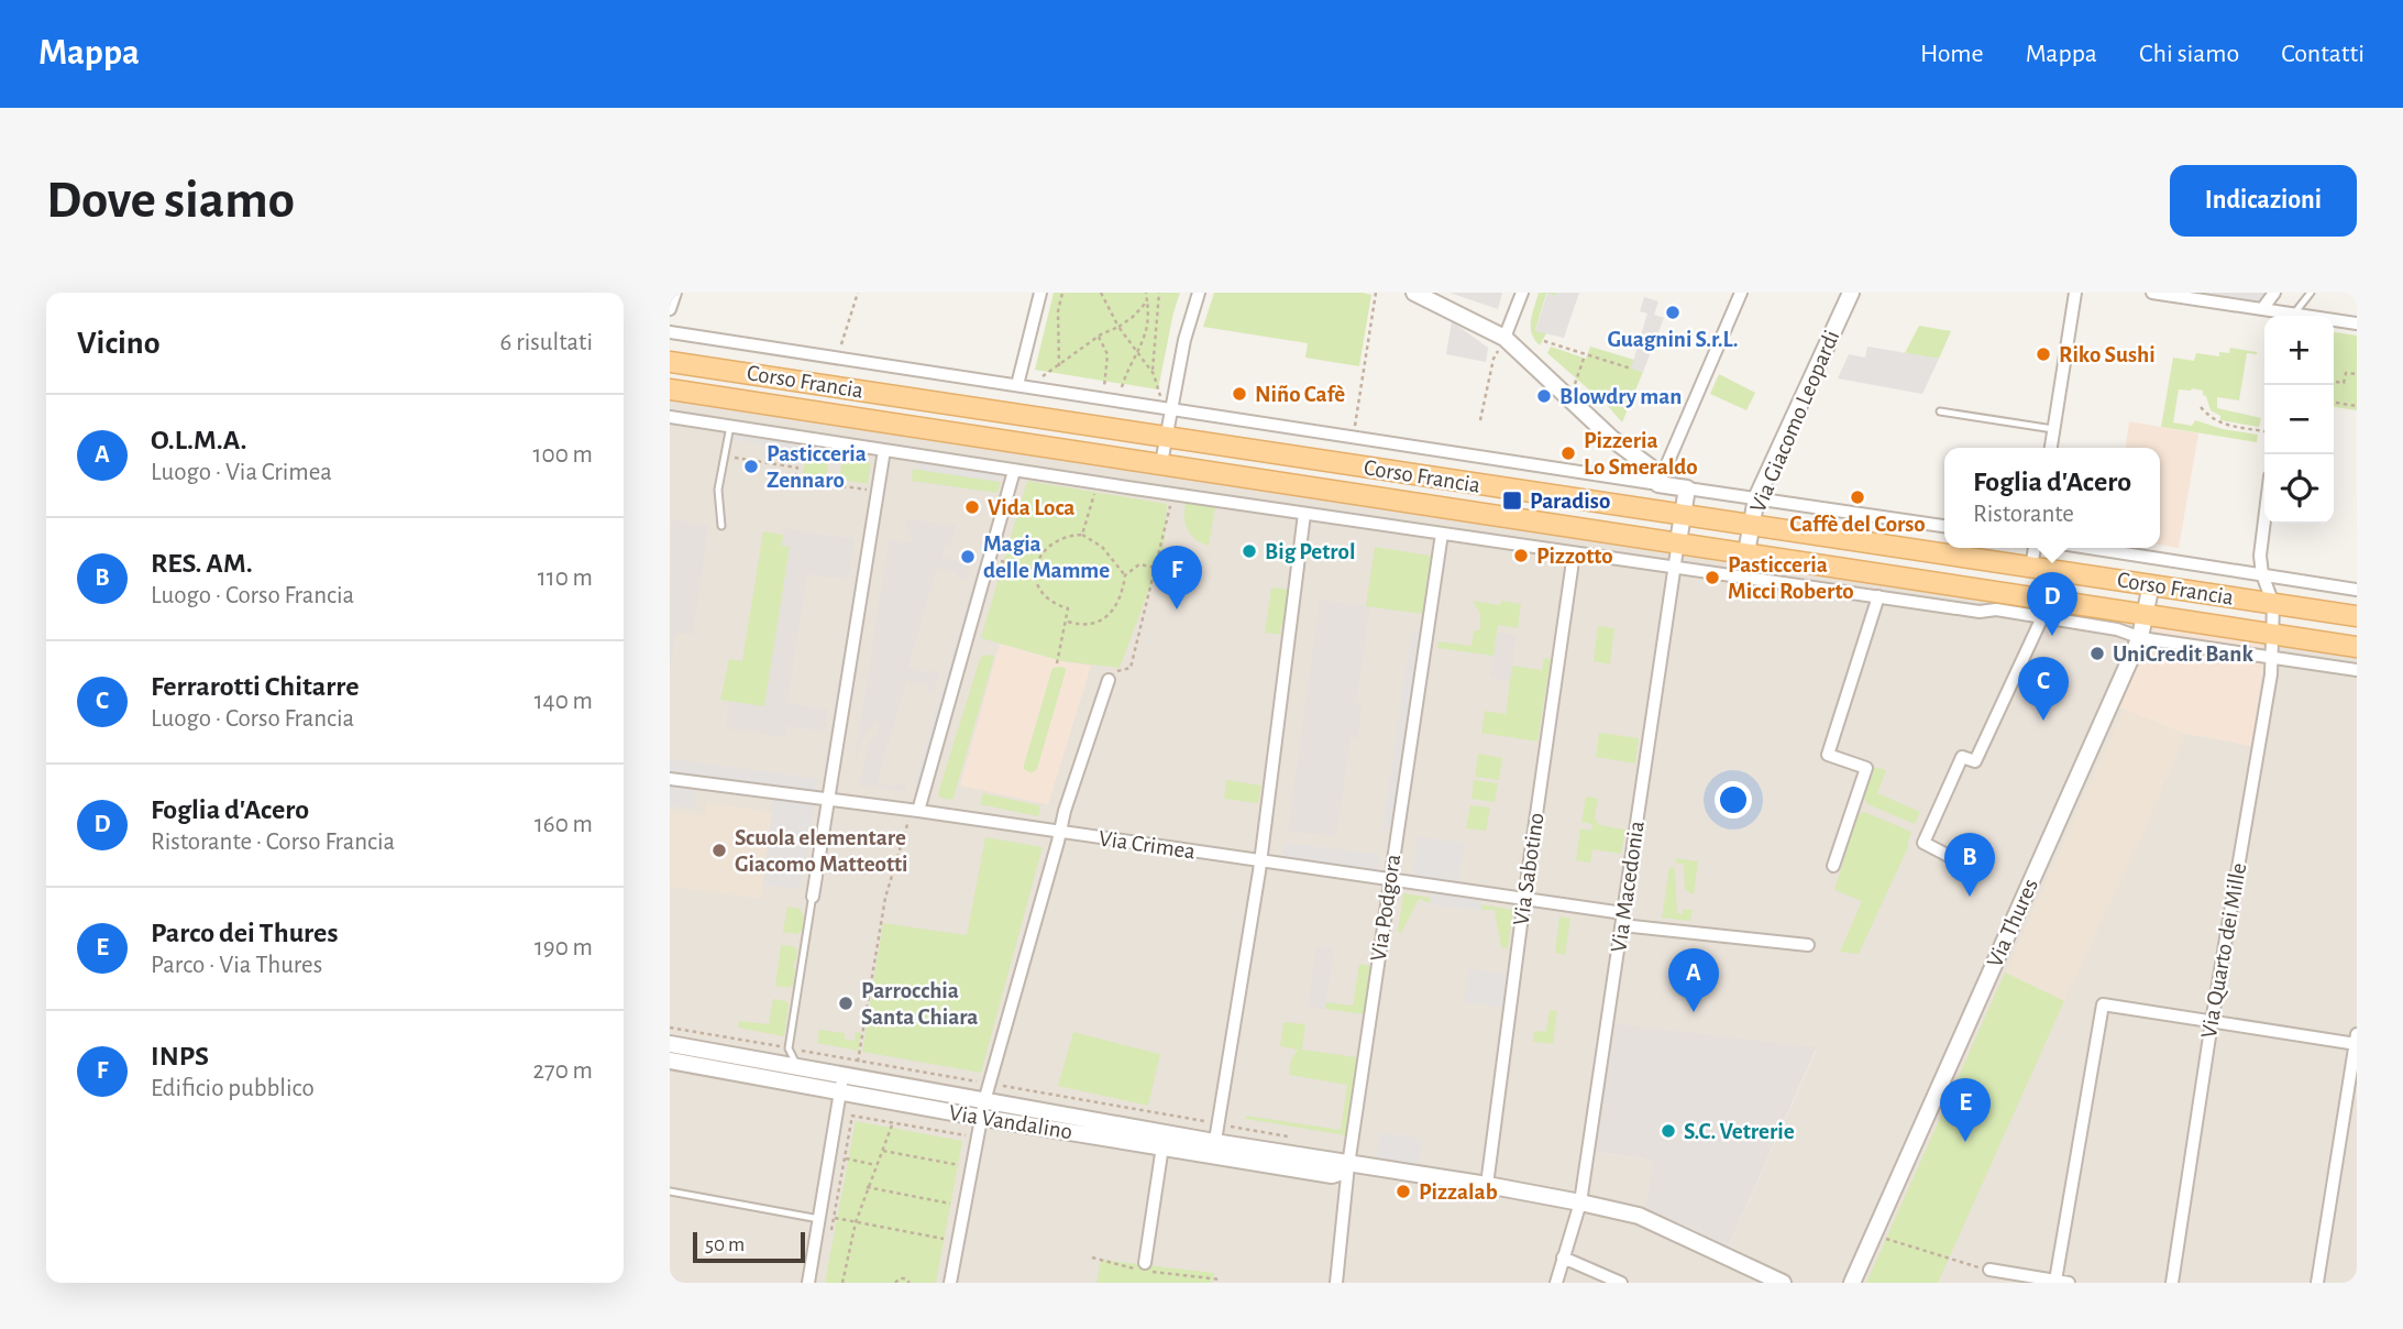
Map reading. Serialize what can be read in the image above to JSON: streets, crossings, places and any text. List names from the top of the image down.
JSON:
{
  "streets": {
    "main road": ["Corso Francia"],
    "street": [
      "Via Giacomo Leopardi",
      "Via Crimea",
      "Via Sabotino",
      "Via Macedonia",
      "Via Podgora",
      "Via Thures",
      "Via Quarto dei Mille",
      "Via Vandalino"
    ]
  },
  "crossings": [
    ["Corso Francia", "Via Giacomo Leopardi"],
    ["Corso Francia", "Via Macedonia"],
    ["Corso Francia", "Via Thures"],
    ["Corso Francia", "Via Quarto dei Mille"],
    ["Via Crimea", "Via Sabotino"],
    ["Via Crimea", "Via Macedonia"],
    ["Via Crimea", "Via Podgora"],
    ["Via Sabotino", "Via Vandalino"],
    ["Via Macedonia", "Via Vandalino"],
    ["Via Podgora", "Via Vandalino"]
  ],
  "places": {
    "other": [
      "Guagnini S.r.L.",
      "Riko Sushi",
      "Niño Cafè",
      "Blowdry man",
      "Pizzeria Lo Smeraldo",
      "Pasticceria Zennaro",
      "Caffè del Corso",
      "Vida Loca",
      "Big Petrol",
      "Pizzotto",
      "Magia delle Mamme",
      "Pasticceria Micci Roberto",
      "UniCredit Bank",
      "Scuola elementare Giacomo Matteotti",
      "Parrocchia Santa Chiara",
      "S.C. Vetrerie",
      "Pizzalab"
    ],
    "transit": ["Paradiso"]
  },
  "scale_bar": "50 m",
  "page": {
    "header": "Mappa",
    "nav": [
      "Home",
      "Mappa",
      "Chi siamo",
      "Contatti"
    ],
    "buttons": "Indicazioni",
    "title": "Dove siamo",
    "heading": ["Vicino", "6 risultati"],
    "map_buttons": ["+", "−"],
    "list": [
      {
        "mark": "A",
        "name": "O.L.M.A.",
        "note": "Luogo · Via Crimea",
        "value": "100 m"
      },
      {
        "mark": "B",
        "name": "RES. AM.",
        "note": "Luogo · Corso Francia",
        "value": "110 m"
      },
      {
        "mark": "C",
        "name": "Ferrarotti Chitarre",
        "note": "Luogo · Corso Francia",
        "value": "140 m"
      },
      {
        "mark": "D",
        "name": "Foglia d'Acero",
        "note": "Ristorante · Corso Francia",
        "value": "160 m"
      },
      {
        "mark": "E",
        "name": "Parco dei Thures",
        "note": "Parco · Via Thures",
        "value": "190 m"
      },
      {
        "mark": "F",
        "name": "INPS",
        "note": "Edificio pubblico",
        "value": "270 m"
      }
    ],
    "popup": ["Foglia d'Acero", "Ristorante"],
    "pins": [
      "F",
      "D",
      "C",
      "B",
      "A",
      "E"
    ],
    "scale": "50 m"
  }
}
